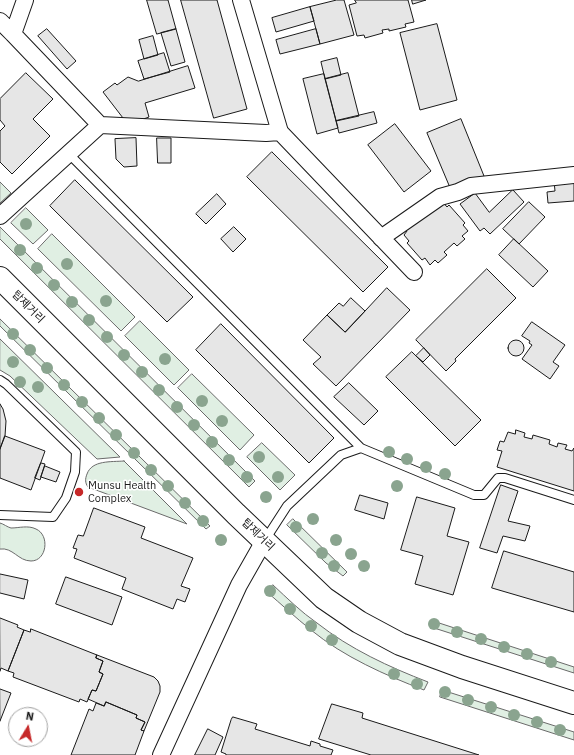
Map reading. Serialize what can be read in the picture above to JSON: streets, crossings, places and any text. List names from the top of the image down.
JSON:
{
  "streets": {
    "main road": ["탑제거리"]
  },
  "places": ["Munsu Health Complex"],
  "north": "top"
}
